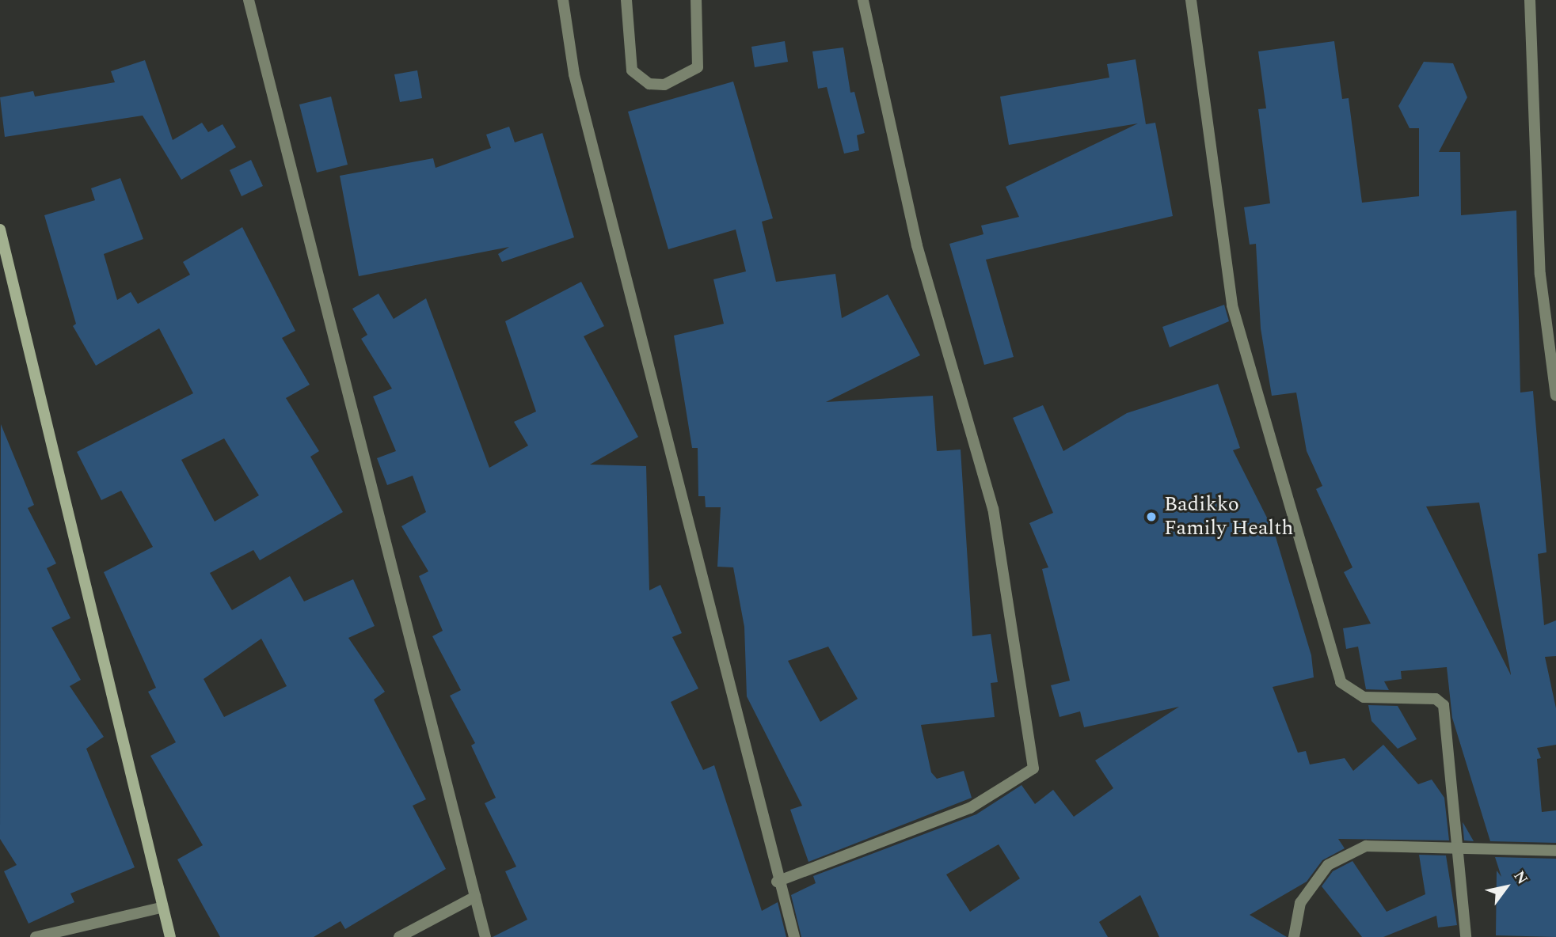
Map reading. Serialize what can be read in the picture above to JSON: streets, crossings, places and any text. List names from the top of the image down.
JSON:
{
  "places": ["Badikko Family Health"],
  "north": "top right"
}
